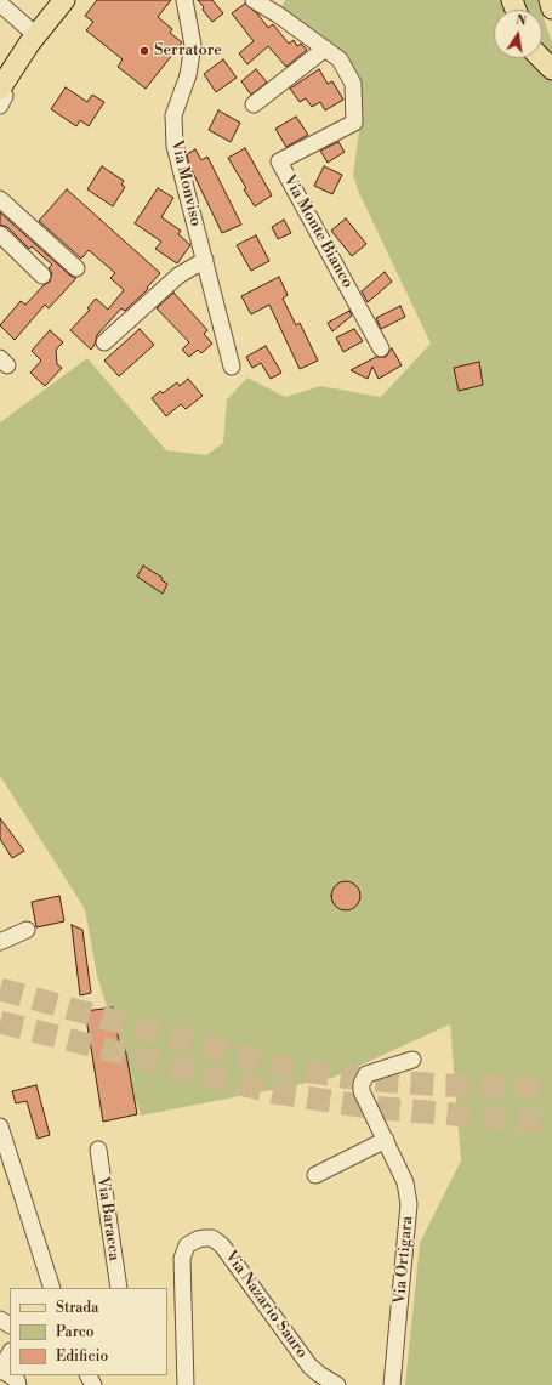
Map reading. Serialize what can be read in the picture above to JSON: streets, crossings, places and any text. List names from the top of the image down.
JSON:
{
  "streets": {
    "street": [
      "Via Monviso",
      "Via Monte Bianco",
      "Via Baracca",
      "Via Ortigara",
      "Via Nazario Sauro"
    ]
  },
  "places": ["Serratore"],
  "legend": ["Strada", "Parco", "Edificio"],
  "north": "top"
}
